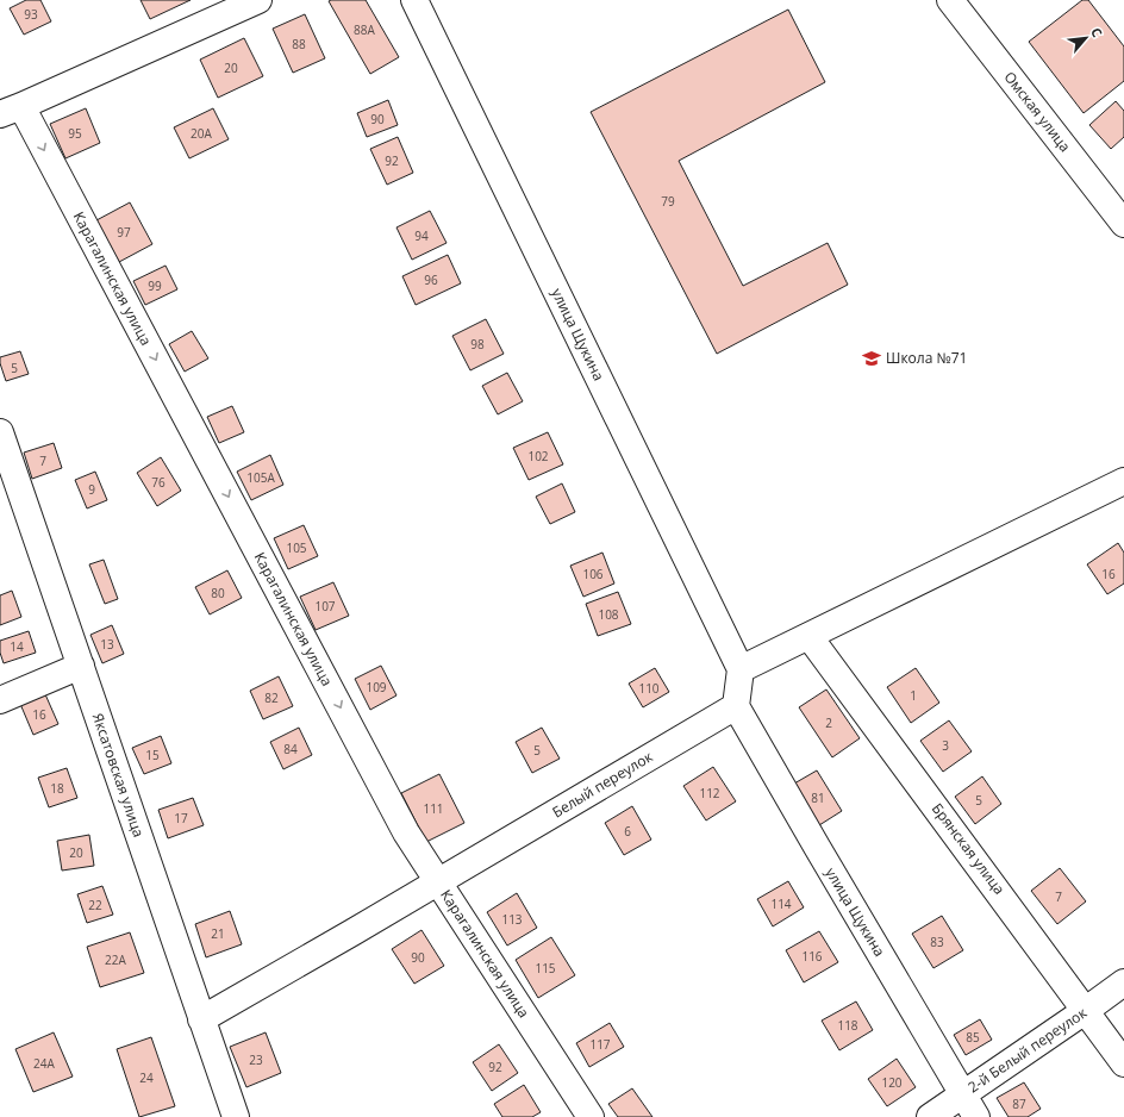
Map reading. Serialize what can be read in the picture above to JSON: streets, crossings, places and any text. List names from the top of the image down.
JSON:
{
  "streets": {
    "street": [
      "Омская улица",
      "Карагалинская улица",
      "улица Щукина",
      "Яксатовская улица",
      "Белый переулок",
      "Брянская улица",
      "2-й Белый переулок"
    ]
  },
  "crossings": [
    ["Карагалинская улица", "Белый переулок"],
    ["улица Щукина", "Белый переулок"],
    ["улица Щукина", "2-й Белый переулок"],
    ["Яксатовская улица", "Белый переулок"],
    ["Брянская улица", "2-й Белый переулок"]
  ],
  "one_way": ["Карагалинская улица"],
  "places": {
    "school or university": ["Школа №71"]
  },
  "house_numbers": [
    "93",
    "88А",
    "88",
    "20",
    "90",
    "95",
    "20А",
    "92",
    "79",
    "97",
    "94",
    "96",
    "99",
    "98",
    "5",
    "102",
    "7",
    "105А",
    "76",
    "9",
    "105",
    "106",
    "16",
    "80",
    "107",
    "108",
    "13",
    "14",
    "109",
    "110",
    "1",
    "82",
    "16",
    "2",
    "3",
    "84",
    "5",
    "15",
    "18",
    "112",
    "81",
    "5",
    "111",
    "17",
    "6",
    "20",
    "7",
    "114",
    "22",
    "113",
    "21",
    "83",
    "116",
    "90",
    "22А",
    "115",
    "118",
    "85",
    "117",
    "23",
    "24А",
    "92",
    "24",
    "120",
    "87"
  ],
  "north": "top right"
}
